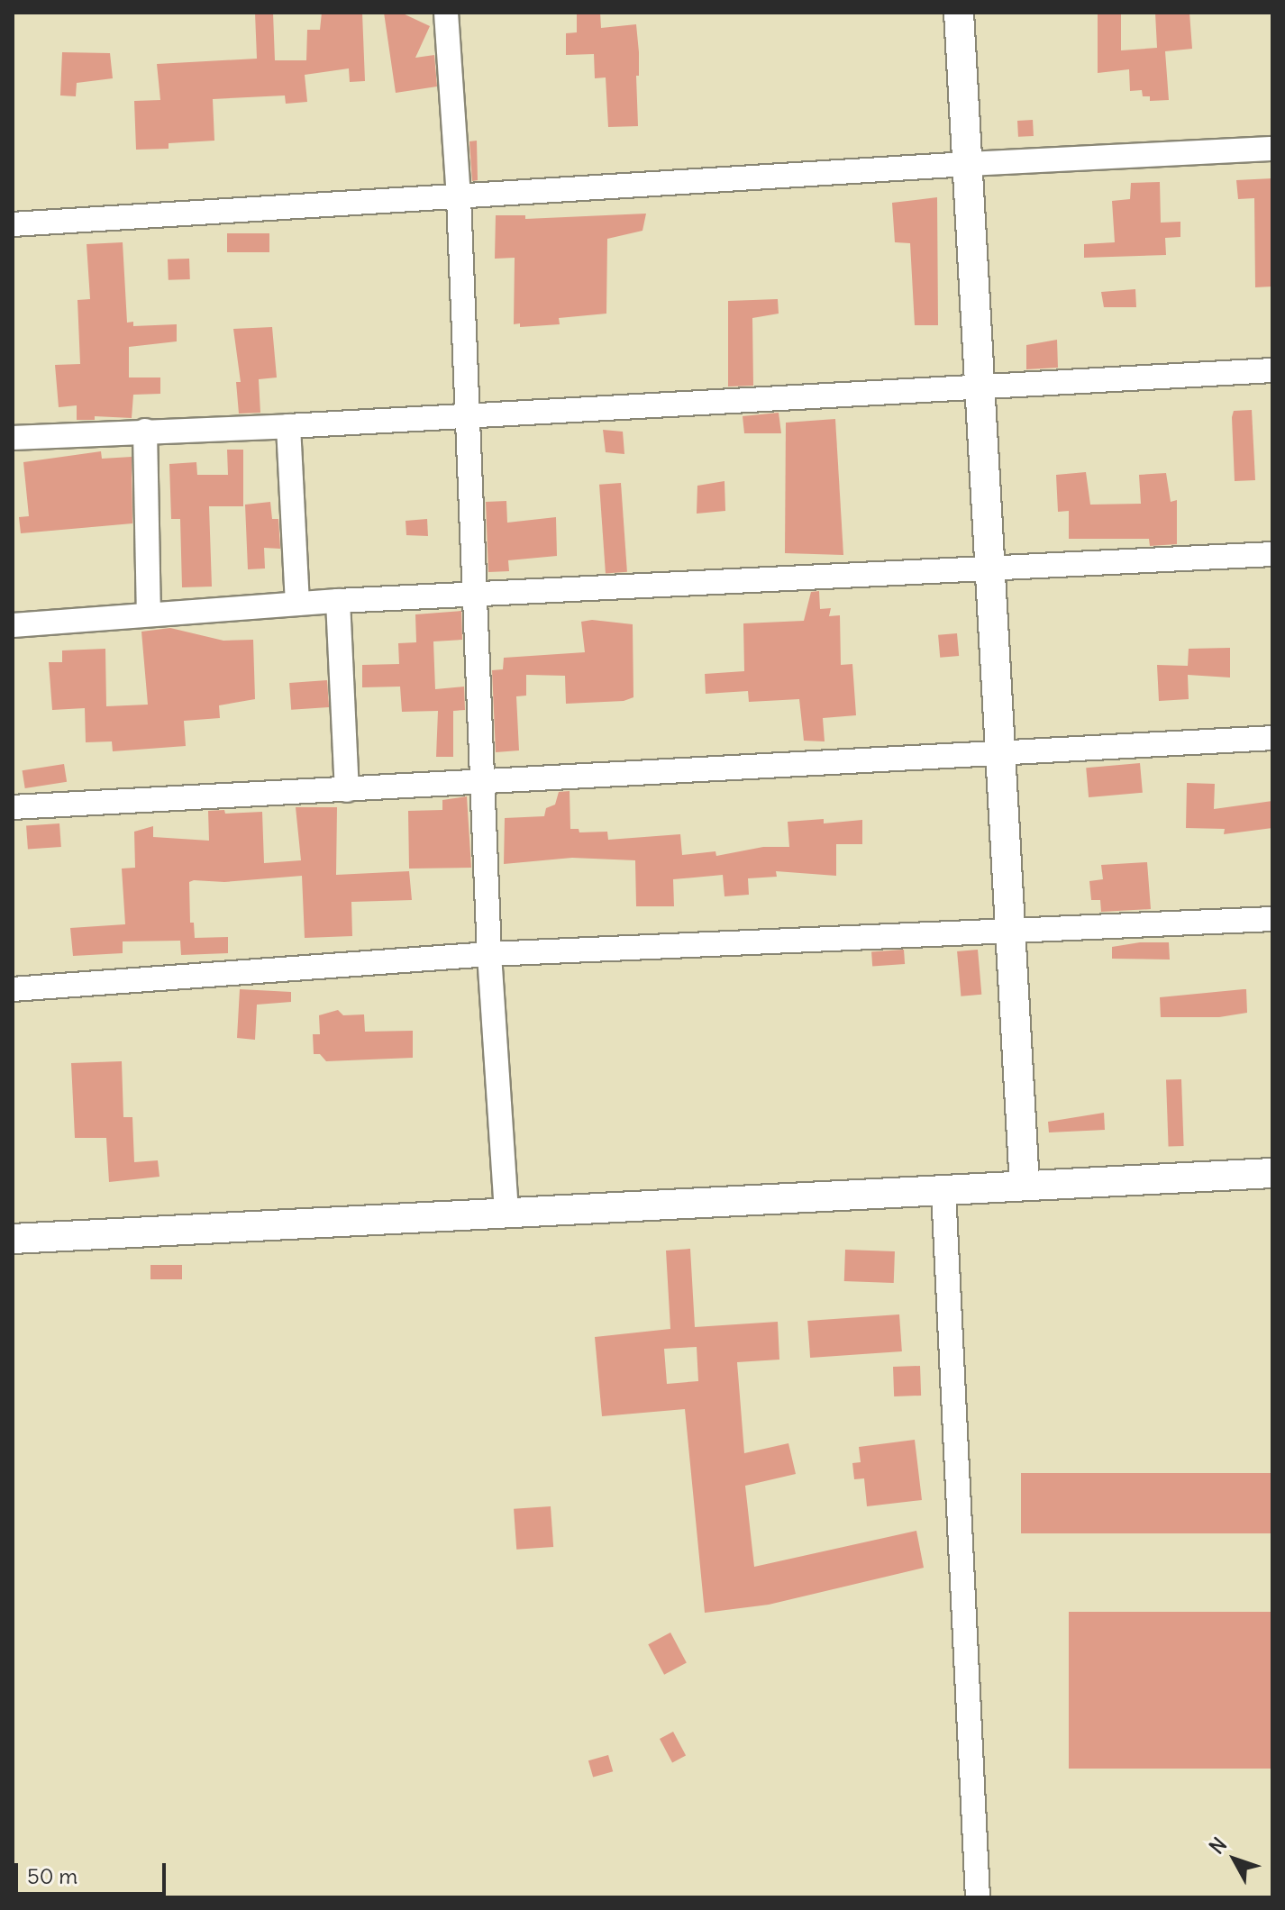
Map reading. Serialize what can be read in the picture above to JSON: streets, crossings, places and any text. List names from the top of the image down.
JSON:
{
  "scale_bar": "50 m",
  "north": "top left"
}
